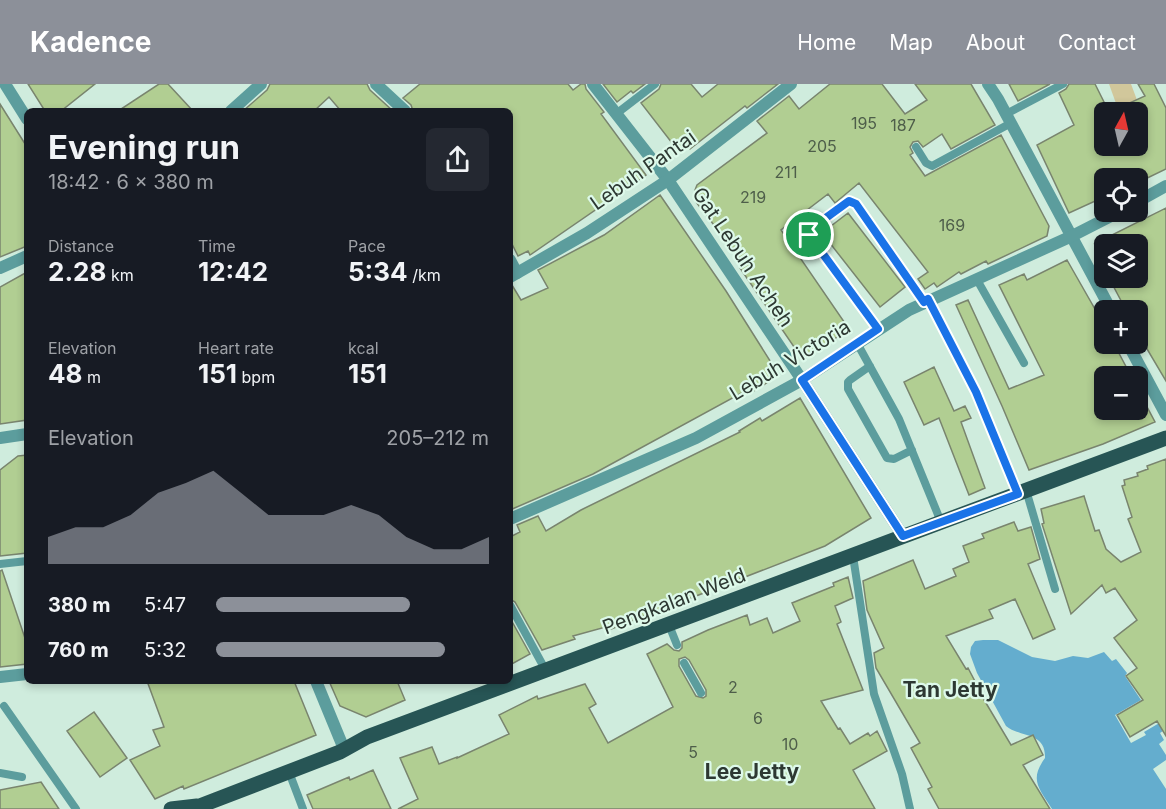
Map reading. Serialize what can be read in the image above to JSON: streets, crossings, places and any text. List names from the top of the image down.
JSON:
{
  "streets": {
    "main road": ["Pengkalan Weld"],
    "street": ["Lebuh Pantai", "Gat Lebuh Acheh", "Lebuh Victoria"]
  },
  "crossings": [
    ["Lebuh Pantai", "Gat Lebuh Acheh"],
    ["Gat Lebuh Acheh", "Lebuh Victoria"],
    ["Gat Lebuh Acheh", "Pengkalan Weld"]
  ],
  "districts": ["Tan Jetty", "Lee Jetty"],
  "house_numbers": [
    "195",
    "187",
    "205",
    "211",
    "219",
    "169",
    "2",
    "6",
    "10",
    "5"
  ],
  "north": "top",
  "page": {
    "header": "Kadence",
    "nav": [
      "Home",
      "Map",
      "About",
      "Contact"
    ],
    "map_buttons": ["+", "−"],
    "heading": ["Evening run", "18:42 · 6 × 380 m"],
    "stats": [
      ["Distance", "2.28 km"],
      ["Time", "12:42"],
      ["Pace", "5:34 /km"],
      ["Elevation", "48 m"],
      ["Heart rate", "151 bpm"],
      ["kcal", "151"]
    ],
    "chart": ["Elevation", "205–212 m"],
    "list": [
      {
        "name": "380 m",
        "note": "5:47"
      },
      {
        "name": "760 m",
        "note": "5:32"
      }
    ]
  }
}
